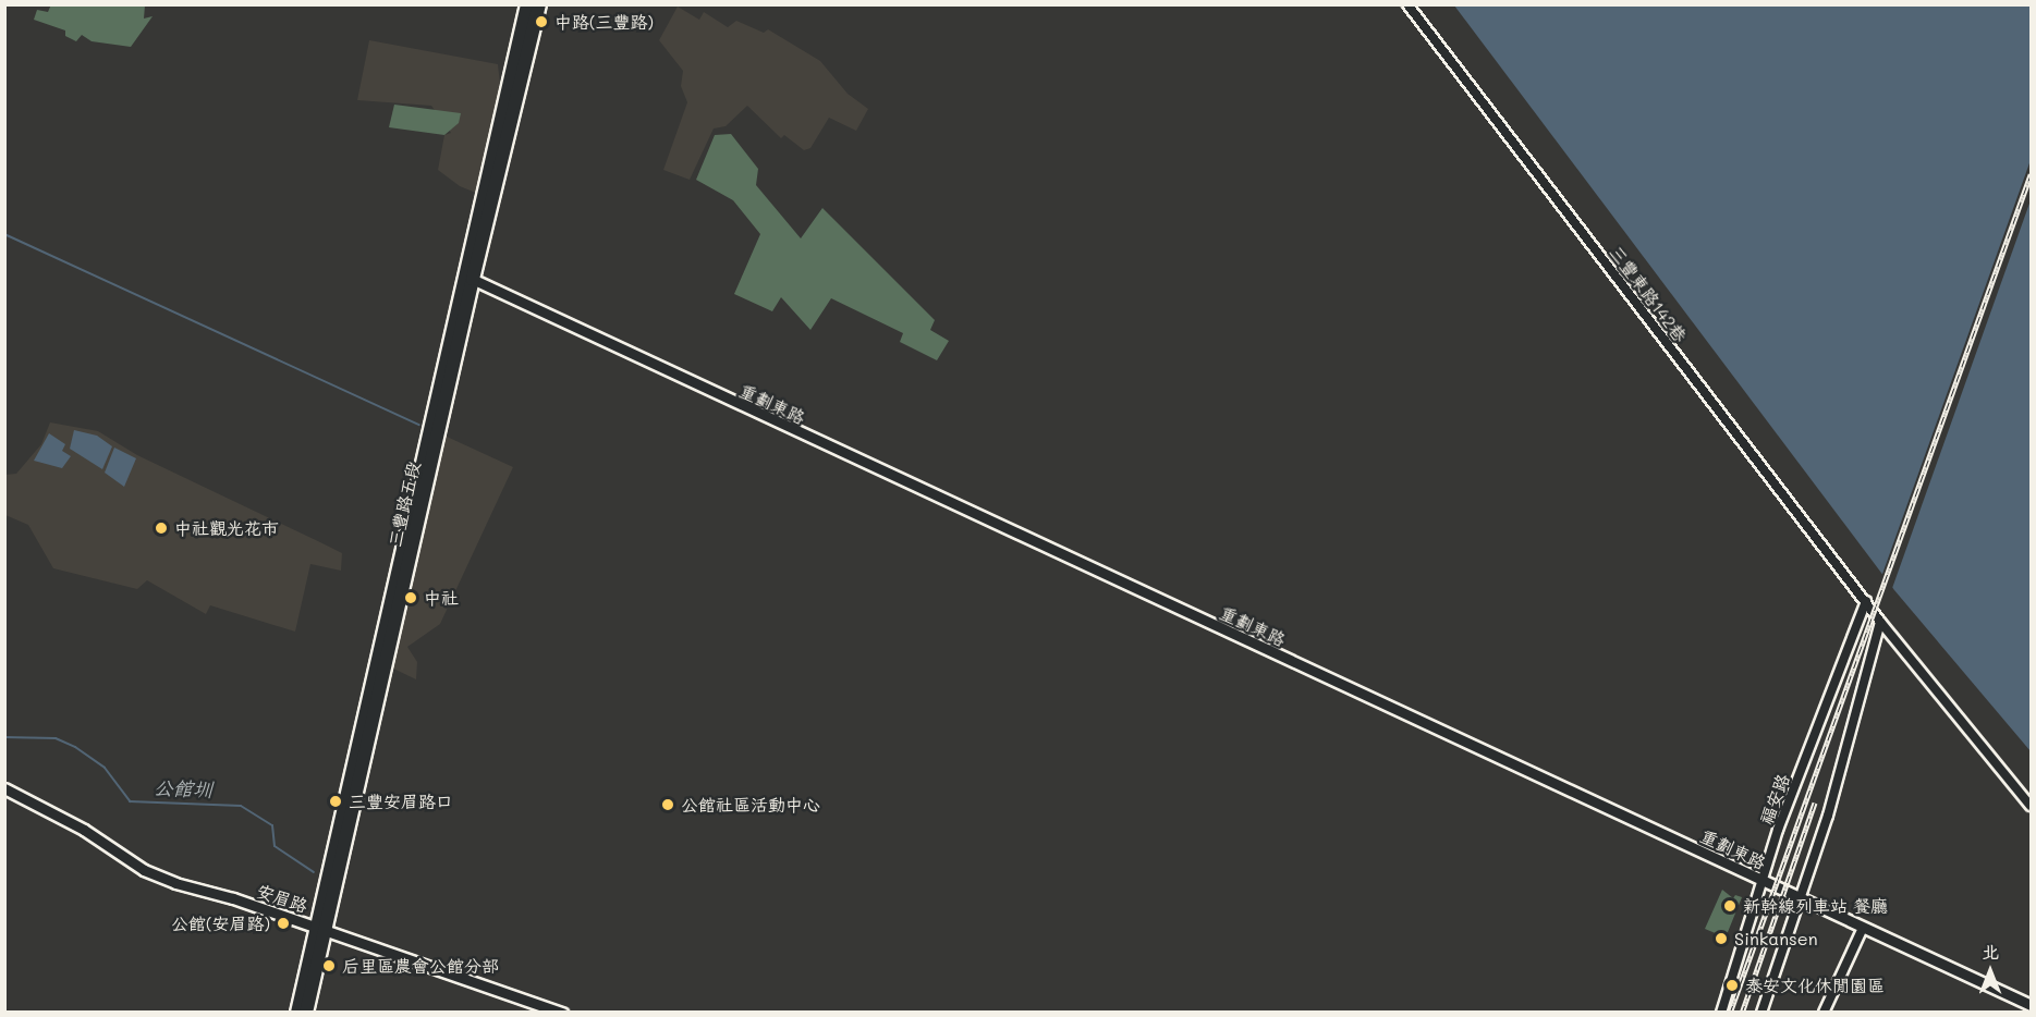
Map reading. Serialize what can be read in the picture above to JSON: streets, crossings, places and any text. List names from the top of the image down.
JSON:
{
  "streets": {
    "main road": ["三豐路五段"],
    "street": [
      "三豐東路142巷",
      "重劃東路",
      "福安路",
      "安眉路"
    ]
  },
  "crossings": [
    ["三豐東路142巷", "福安路"],
    ["重劃東路", "三豐路五段"],
    ["重劃東路", "福安路"],
    ["三豐路五段", "安眉路"]
  ],
  "water": ["公館圳"],
  "places": [
    "中路(三豐路)",
    "中社觀光花市",
    "中社",
    "三豐安眉路口",
    "公館社區活動中心",
    "新幹線列車站 餐廳",
    "公館(安眉路)",
    "Sinkansen",
    "后里區農會公館分部",
    "泰安文化休閒園區"
  ],
  "north": "top"
}
